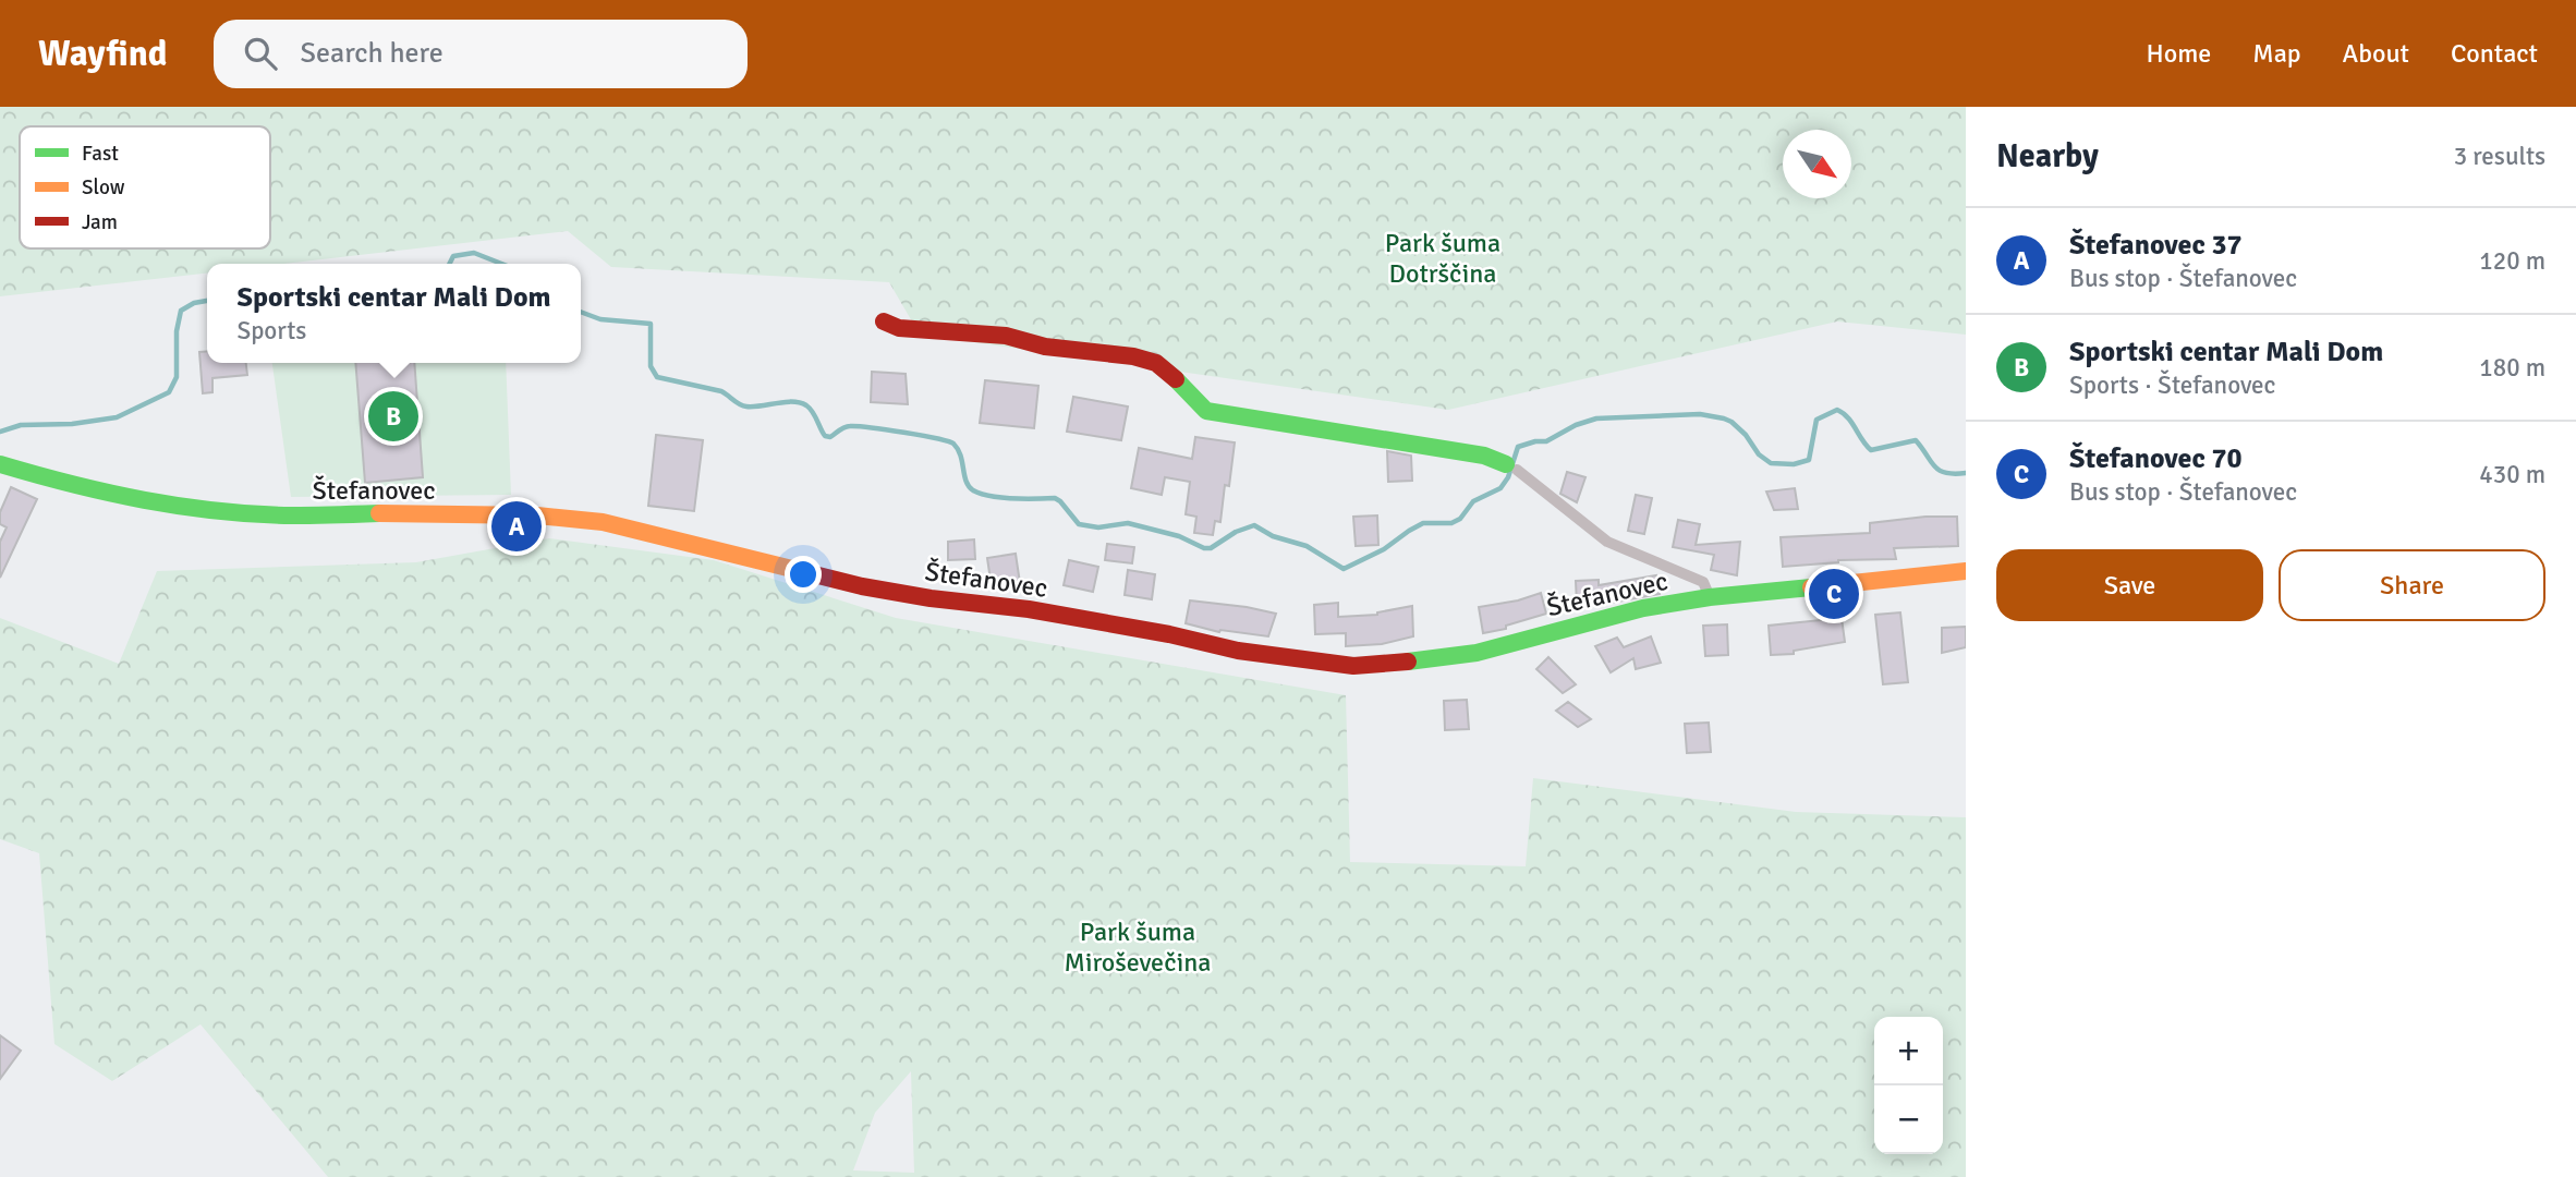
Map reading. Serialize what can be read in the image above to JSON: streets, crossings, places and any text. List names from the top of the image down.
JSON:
{
  "streets": {
    "street": ["Štefanovec"]
  },
  "parks": ["Park šuma Dotrščina", "Park šuma Miroševečina"],
  "legend": ["Fast", "Slow", "Jam"],
  "north": "bottom right",
  "page": {
    "header": "Wayfind",
    "search": "Search here",
    "nav": [
      "Home",
      "Map",
      "About",
      "Contact"
    ],
    "heading": ["Nearby", "3 results"],
    "list": [
      {
        "mark": "A",
        "name": "Štefanovec 37",
        "note": "Bus stop · Štefanovec",
        "value": "120 m"
      },
      {
        "mark": "B",
        "name": "Sportski centar Mali Dom",
        "note": "Sports · Štefanovec",
        "value": "180 m"
      },
      {
        "mark": "C",
        "name": "Štefanovec 70",
        "note": "Bus stop · Štefanovec",
        "value": "430 m"
      }
    ],
    "popup": ["Sportski centar Mali Dom", "Sports"],
    "pins": ["B", "A", "C"],
    "buttons": ["Save", "Share"],
    "map_buttons": ["+", "−"]
  }
}
